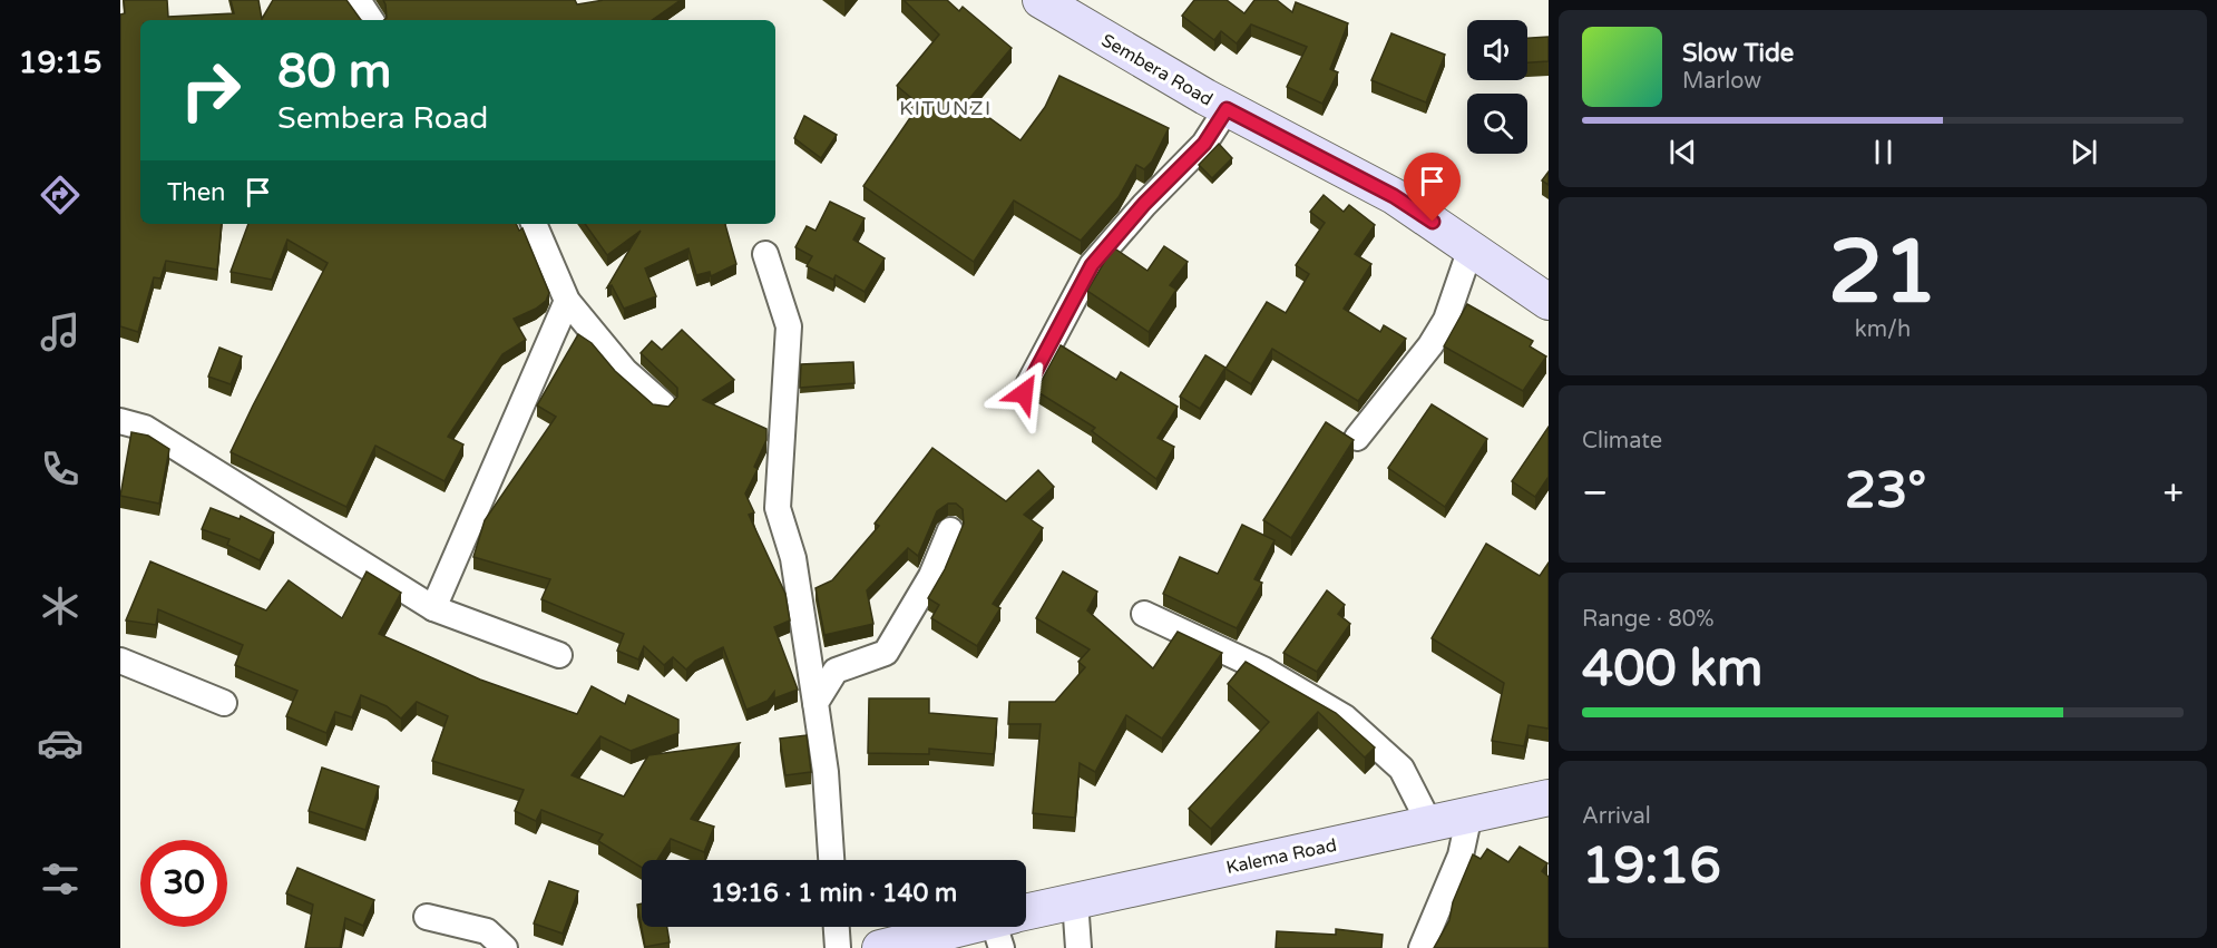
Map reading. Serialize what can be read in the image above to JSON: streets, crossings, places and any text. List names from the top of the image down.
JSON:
{
  "streets": {
    "street": ["Sembera Road", "Kalema Road"]
  },
  "districts": ["KITUNZI"],
  "page": {
    "tabs": "19:15",
    "turn": ["80 m", "Sembera Road"],
    "song": ["Slow Tide", "Marlow"],
    "then": "Then",
    "tile": [
      ["21", "km/h"],
      "Climate",
      ["Range · 80%", "400 km"],
      ["Arrival", "19:16"]
    ],
    "heat": ["−", "23°", "+"],
    "limit": "30",
    "trip": "19:16 · 1 min · 140 m"
  }
}
